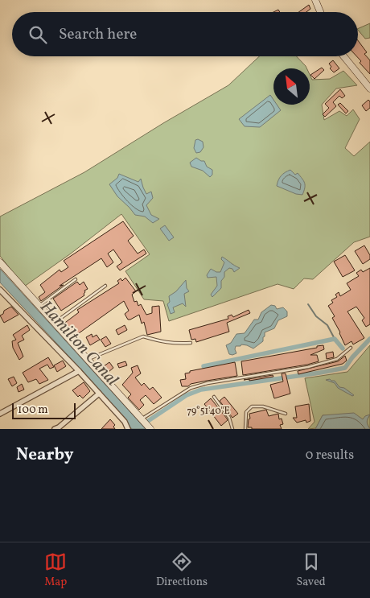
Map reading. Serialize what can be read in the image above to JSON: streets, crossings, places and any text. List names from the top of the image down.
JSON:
{
  "water": ["Hamilton Canal"],
  "scale_bar": "100 m",
  "north": "top left",
  "page": {
    "search": "Search here",
    "scale": "100 m",
    "heading": ["Nearby", "0 results"],
    "nav": ["Map", "Directions", "Saved"]
  },
  "coordinates": ["79°51'40\"E"]
}
